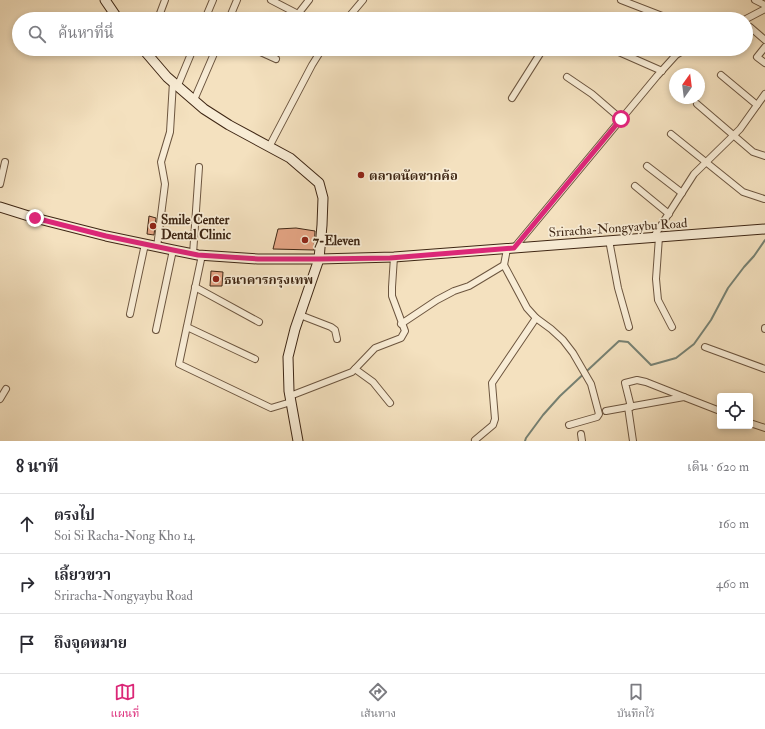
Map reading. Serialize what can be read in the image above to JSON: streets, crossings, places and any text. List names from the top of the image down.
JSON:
{
  "streets": {
    "main road": ["Sriracha-Nongyaybu Road"]
  },
  "places": [
    "ตลาดนัดชากค้อ",
    "Smile Center Dental Clinic",
    "7-Eleven",
    "ธนาคารกรุงเทพ"
  ],
  "north": "top",
  "page": {
    "search": "ค้นหาที่นี่",
    "heading": ["8 นาที", "เดิน · 620 m"],
    "list": [
      ["ตรงไป", "Soi Si Racha-Nong Kho 14", "160 m"],
      ["เลี้ยวขวา", "Sriracha-Nongyaybu Road", "460 m"],
      "ถึงจุดหมาย"
    ],
    "nav": ["แผนที่", "เส้นทาง", "บันทึกไว้"]
  }
}
